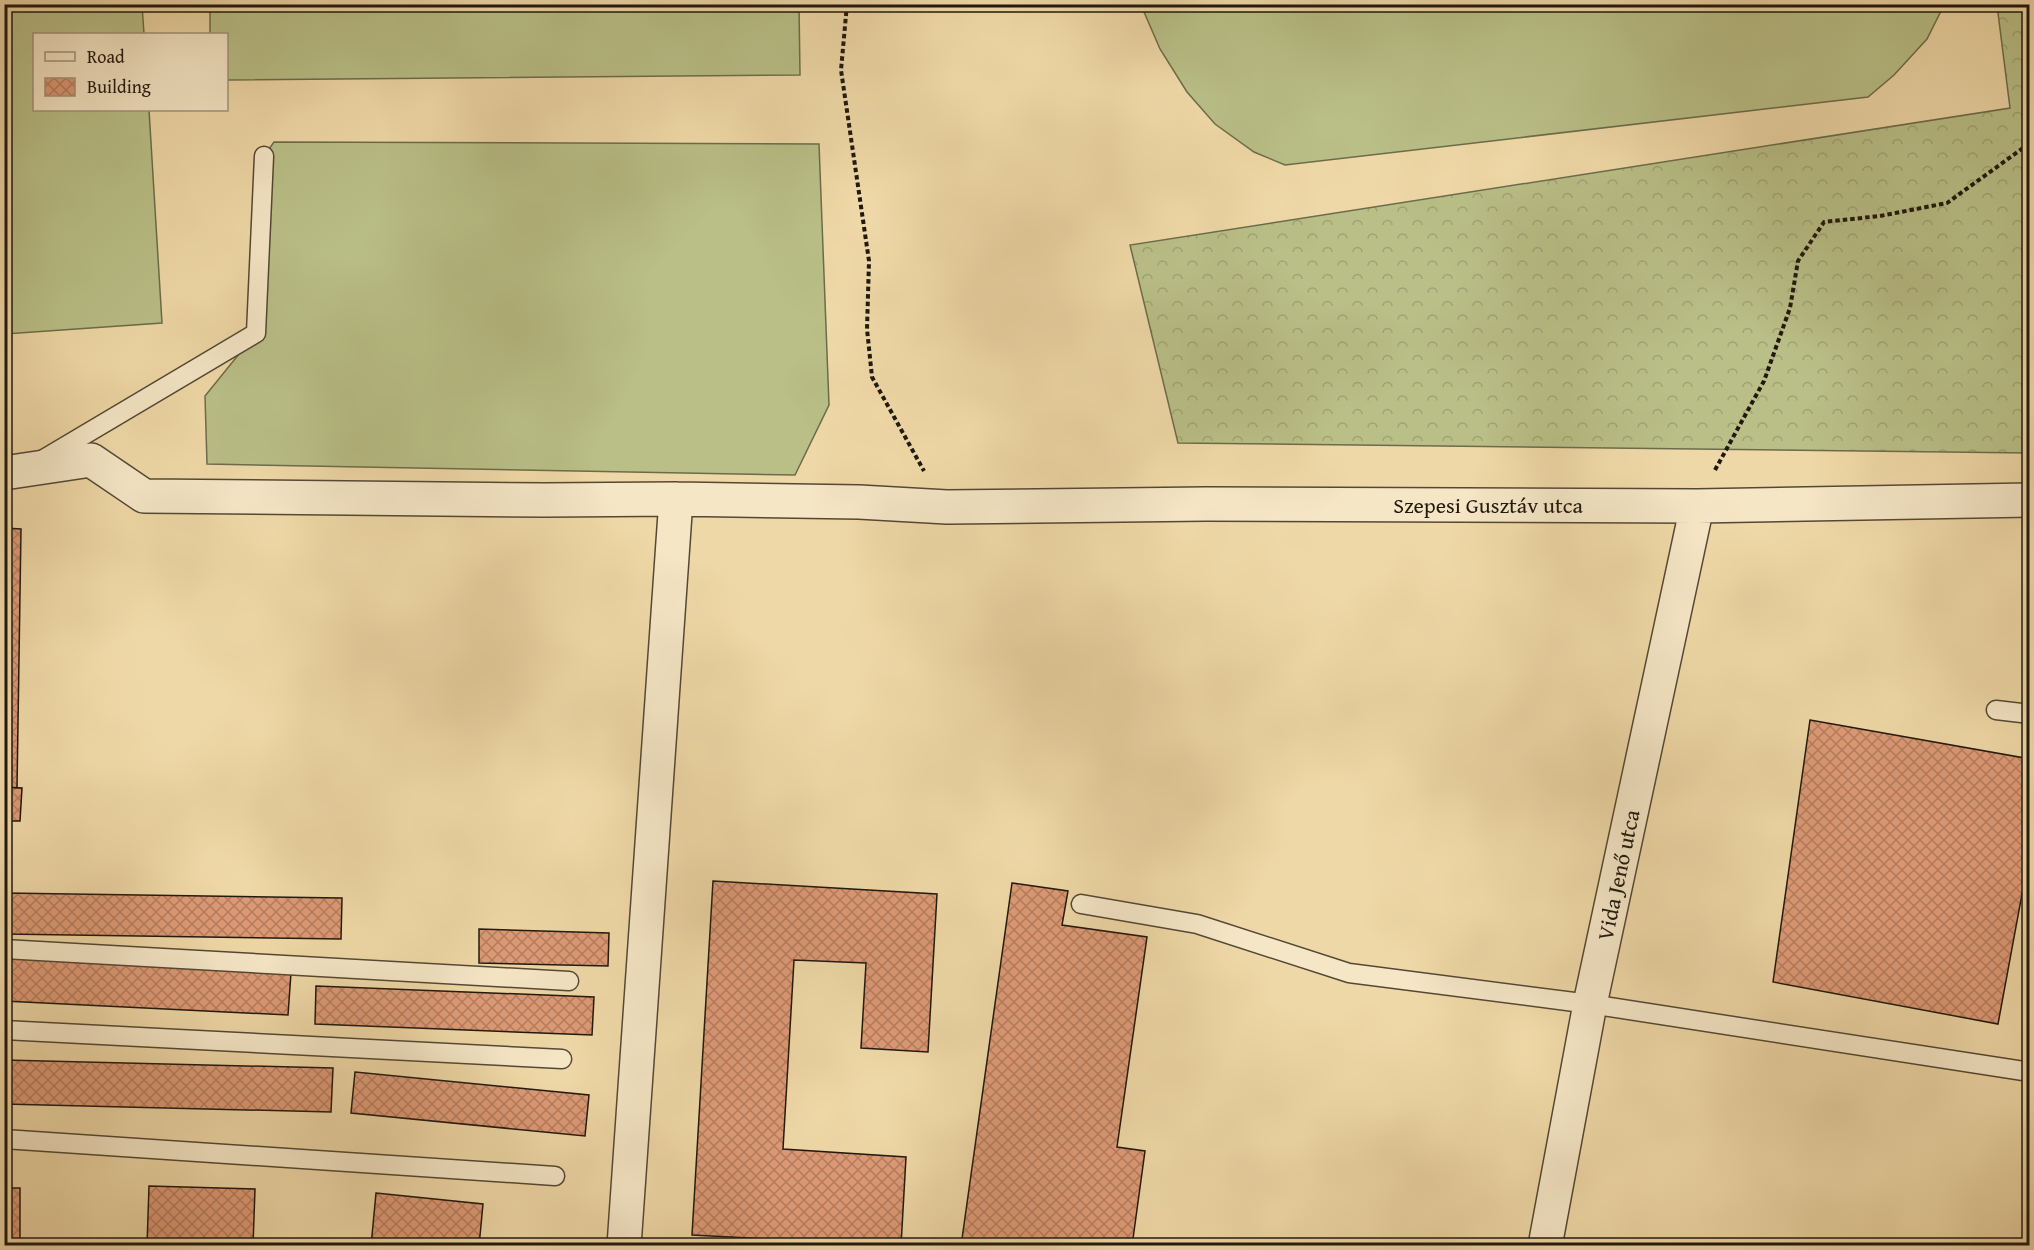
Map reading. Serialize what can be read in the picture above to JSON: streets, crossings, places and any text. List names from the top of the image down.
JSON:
{
  "streets": {
    "street": ["Szepesi Gusztáv utca", "Vida Jenő utca"]
  },
  "crossings": [
    ["Szepesi Gusztáv utca", "Vida Jenő utca"]
  ],
  "legend": ["Road", "Building"]
}
